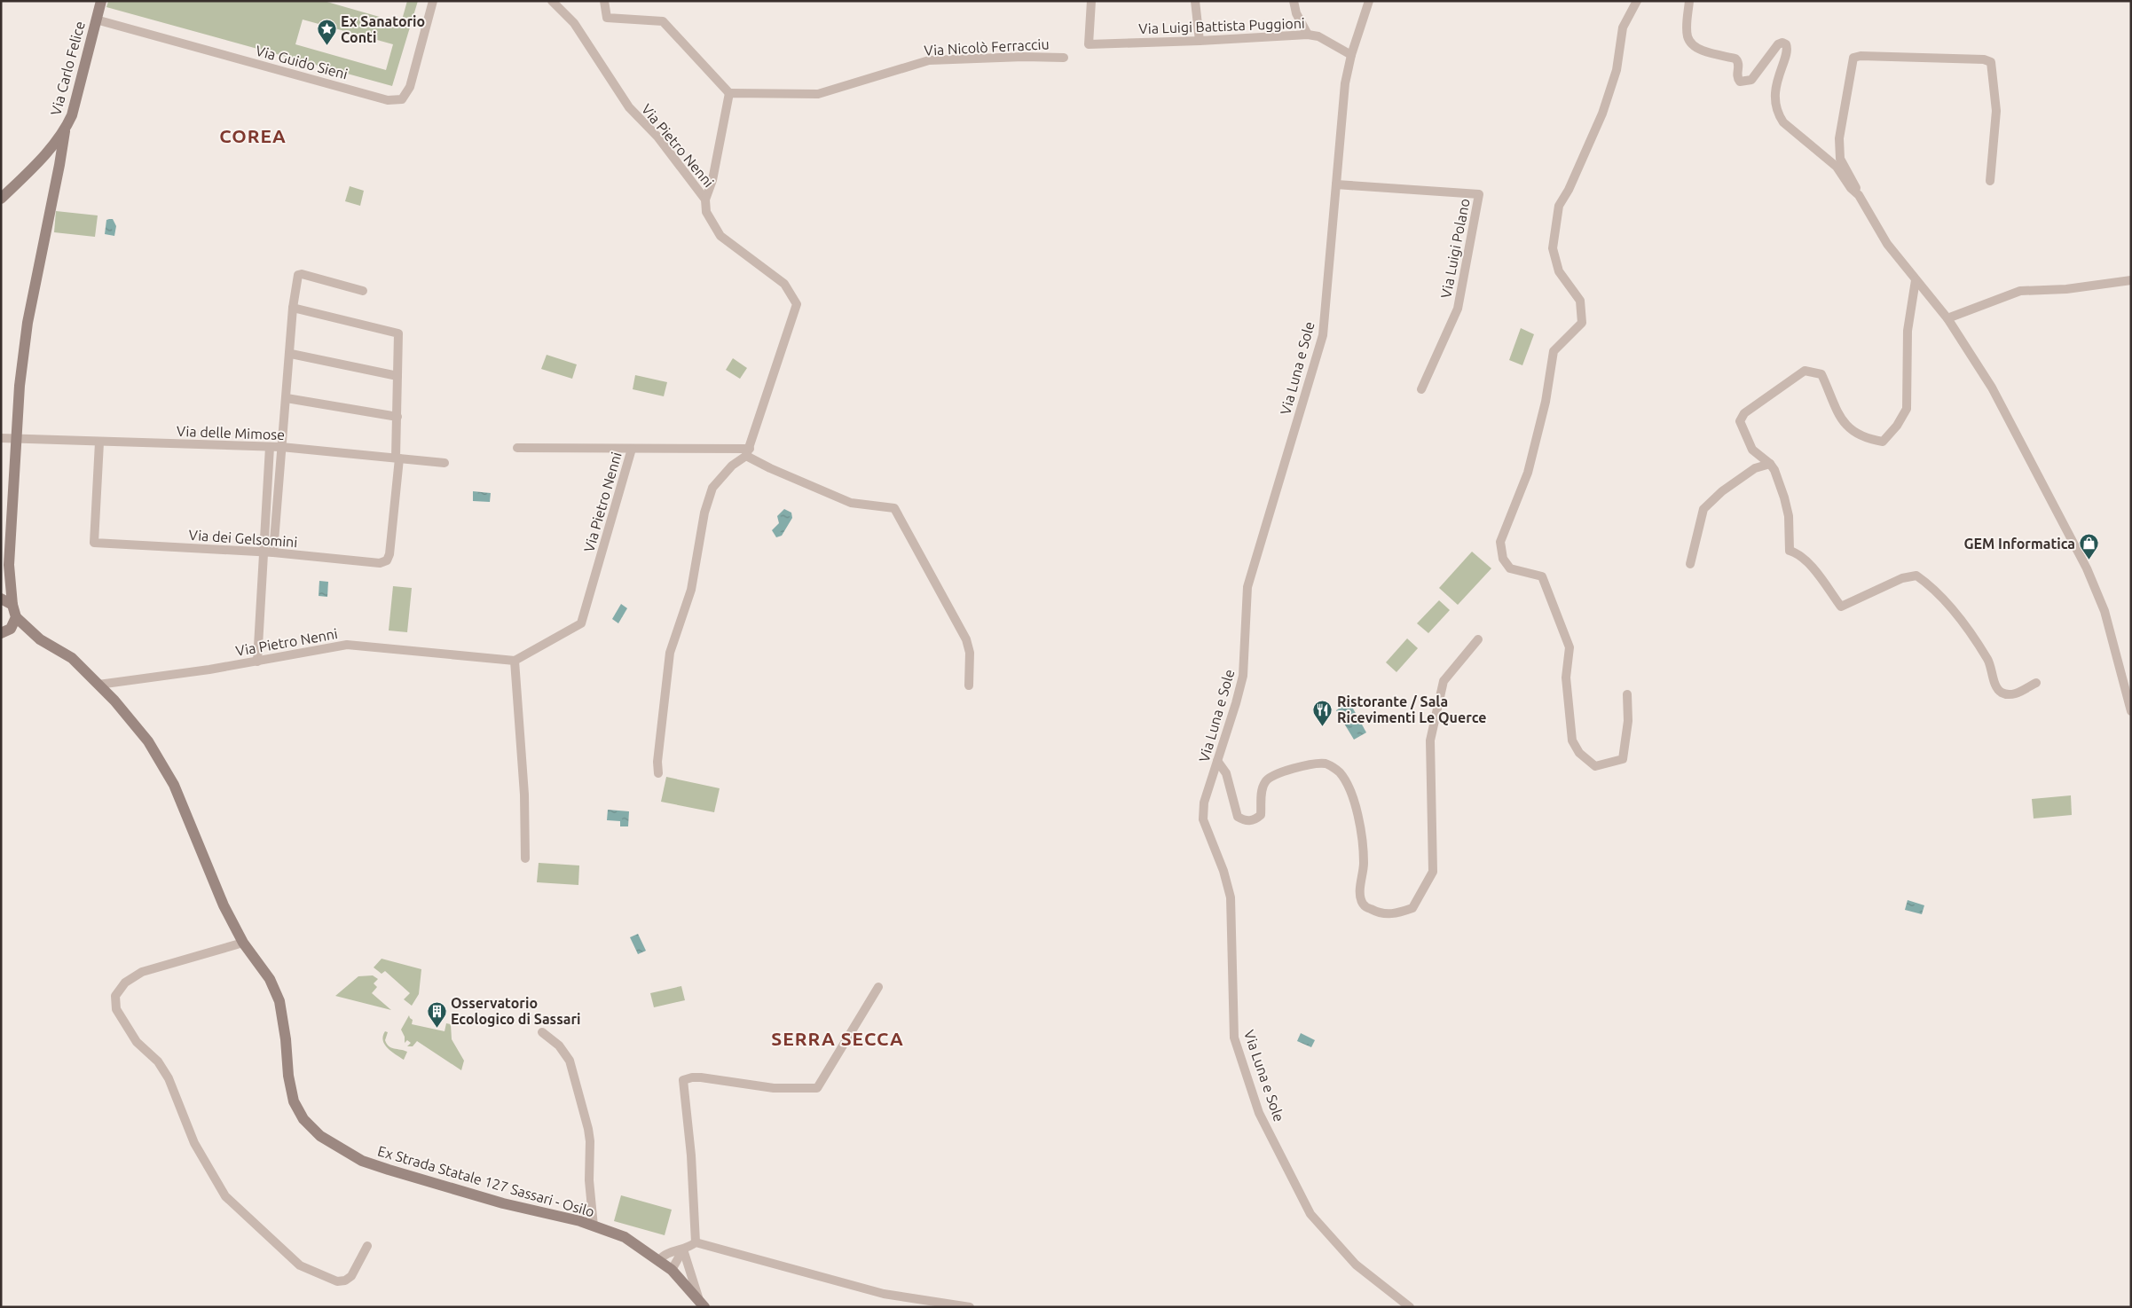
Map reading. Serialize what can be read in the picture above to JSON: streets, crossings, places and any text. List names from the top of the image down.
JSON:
{
  "streets": {
    "main road": ["Via Carlo Felice", "Ex Strada Statale 127 Sassari - Osilo"],
    "street": [
      "Via Luigi Battista Puggioni",
      "Via Nicolò Ferracciu",
      "Via Guido Sieni",
      "Via Pietro Nenni",
      "Via Luigi Polano",
      "Via Luna e Sole",
      "Via delle Mimose",
      "Via dei Gelsomini"
    ]
  },
  "crossings": [
    ["Via Luigi Battista Puggioni", "Via Luna e Sole"],
    ["Via Guido Sieni", "Via Carlo Felice"],
    ["Via Pietro Nenni", "Ex Strada Statale 127 Sassari - Osilo"],
    ["Via Luigi Polano", "Via Luna e Sole"],
    ["Via delle Mimose", "Via dei Gelsomini"]
  ],
  "districts": ["COREA", "SERRA SECCA"],
  "places": {
    "place": ["Ex Sanatorio Conti"],
    "shop": ["GEM Informatica"],
    "restaurant": ["Ristorante / Sala Ricevimenti Le Querce"],
    "building": ["Osservatorio Ecologico di Sassari"]
  }
}
